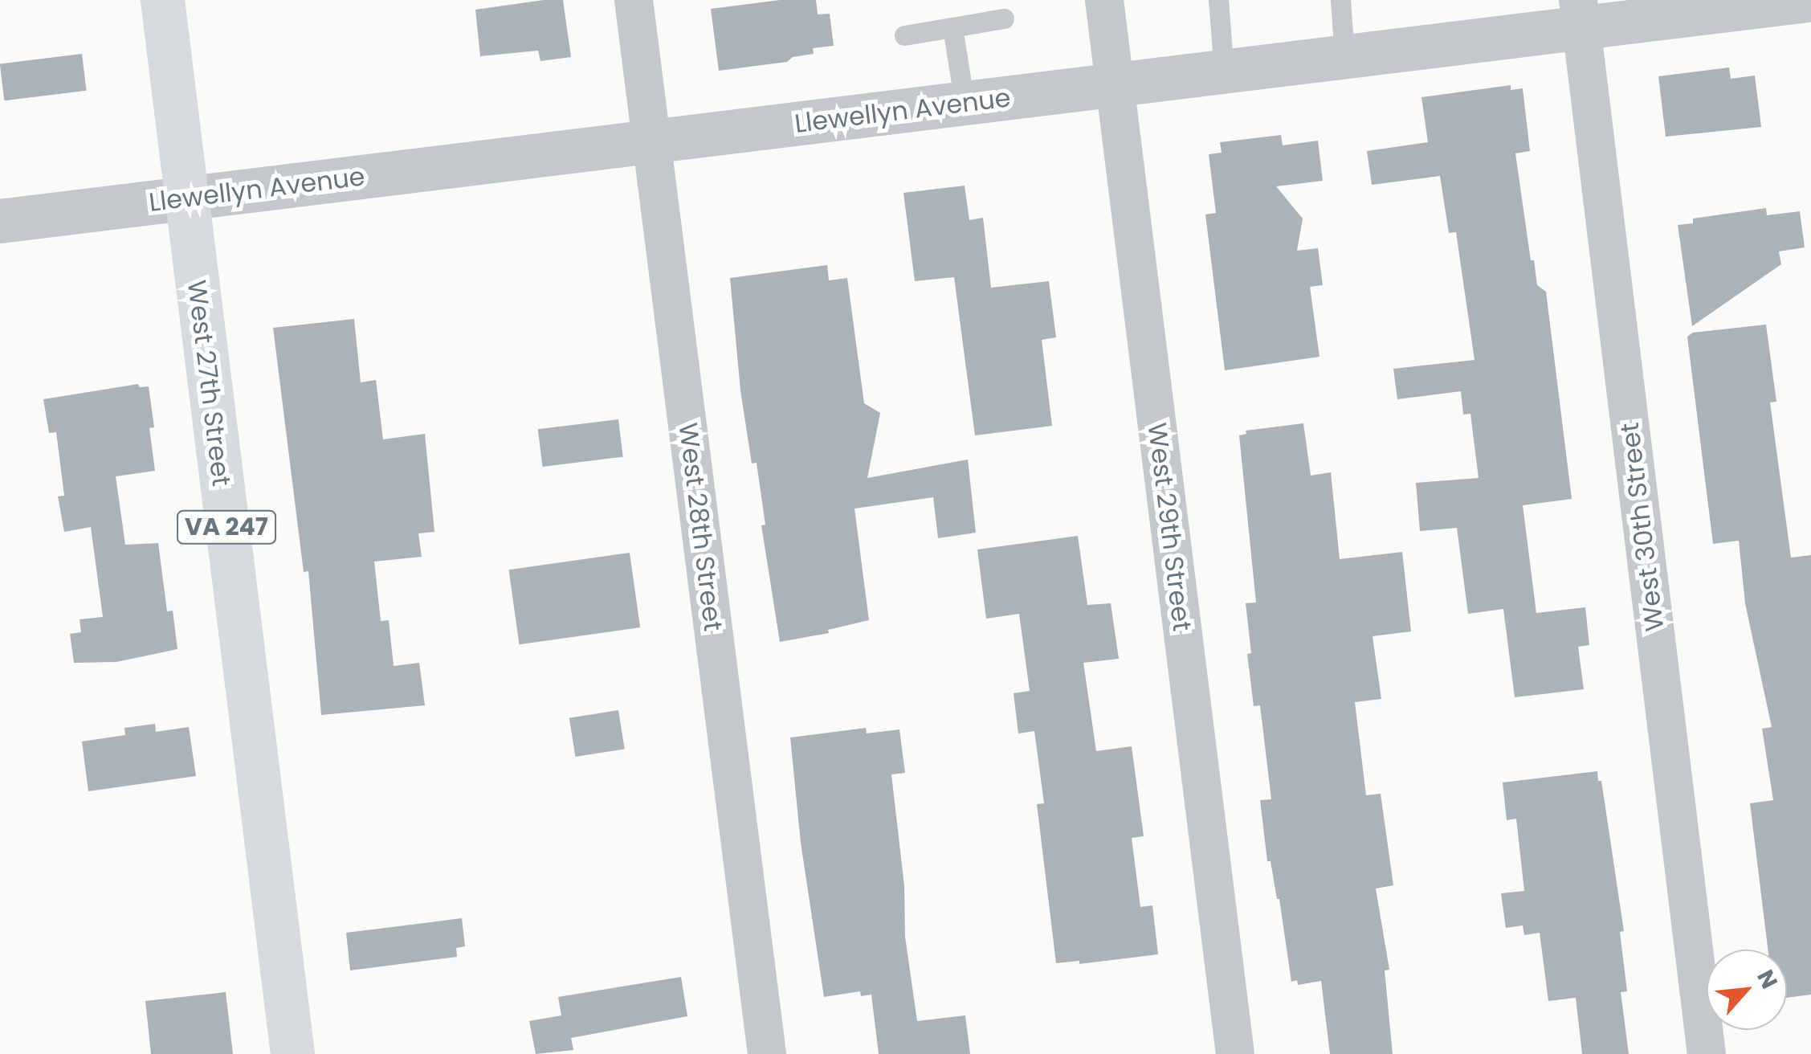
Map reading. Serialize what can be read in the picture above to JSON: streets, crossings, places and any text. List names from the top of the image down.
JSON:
{
  "streets": {
    "main road": ["West 27th Street", "VA 247"],
    "street": [
      "Llewellyn Avenue",
      "West 28th Street",
      "West 29th Street",
      "West 30th Street"
    ]
  },
  "crossings": [
    ["Llewellyn Avenue", "West 27th Street"],
    ["Llewellyn Avenue", "West 28th Street"],
    ["Llewellyn Avenue", "West 29th Street"],
    ["Llewellyn Avenue", "West 30th Street"]
  ],
  "north": "top right"
}
